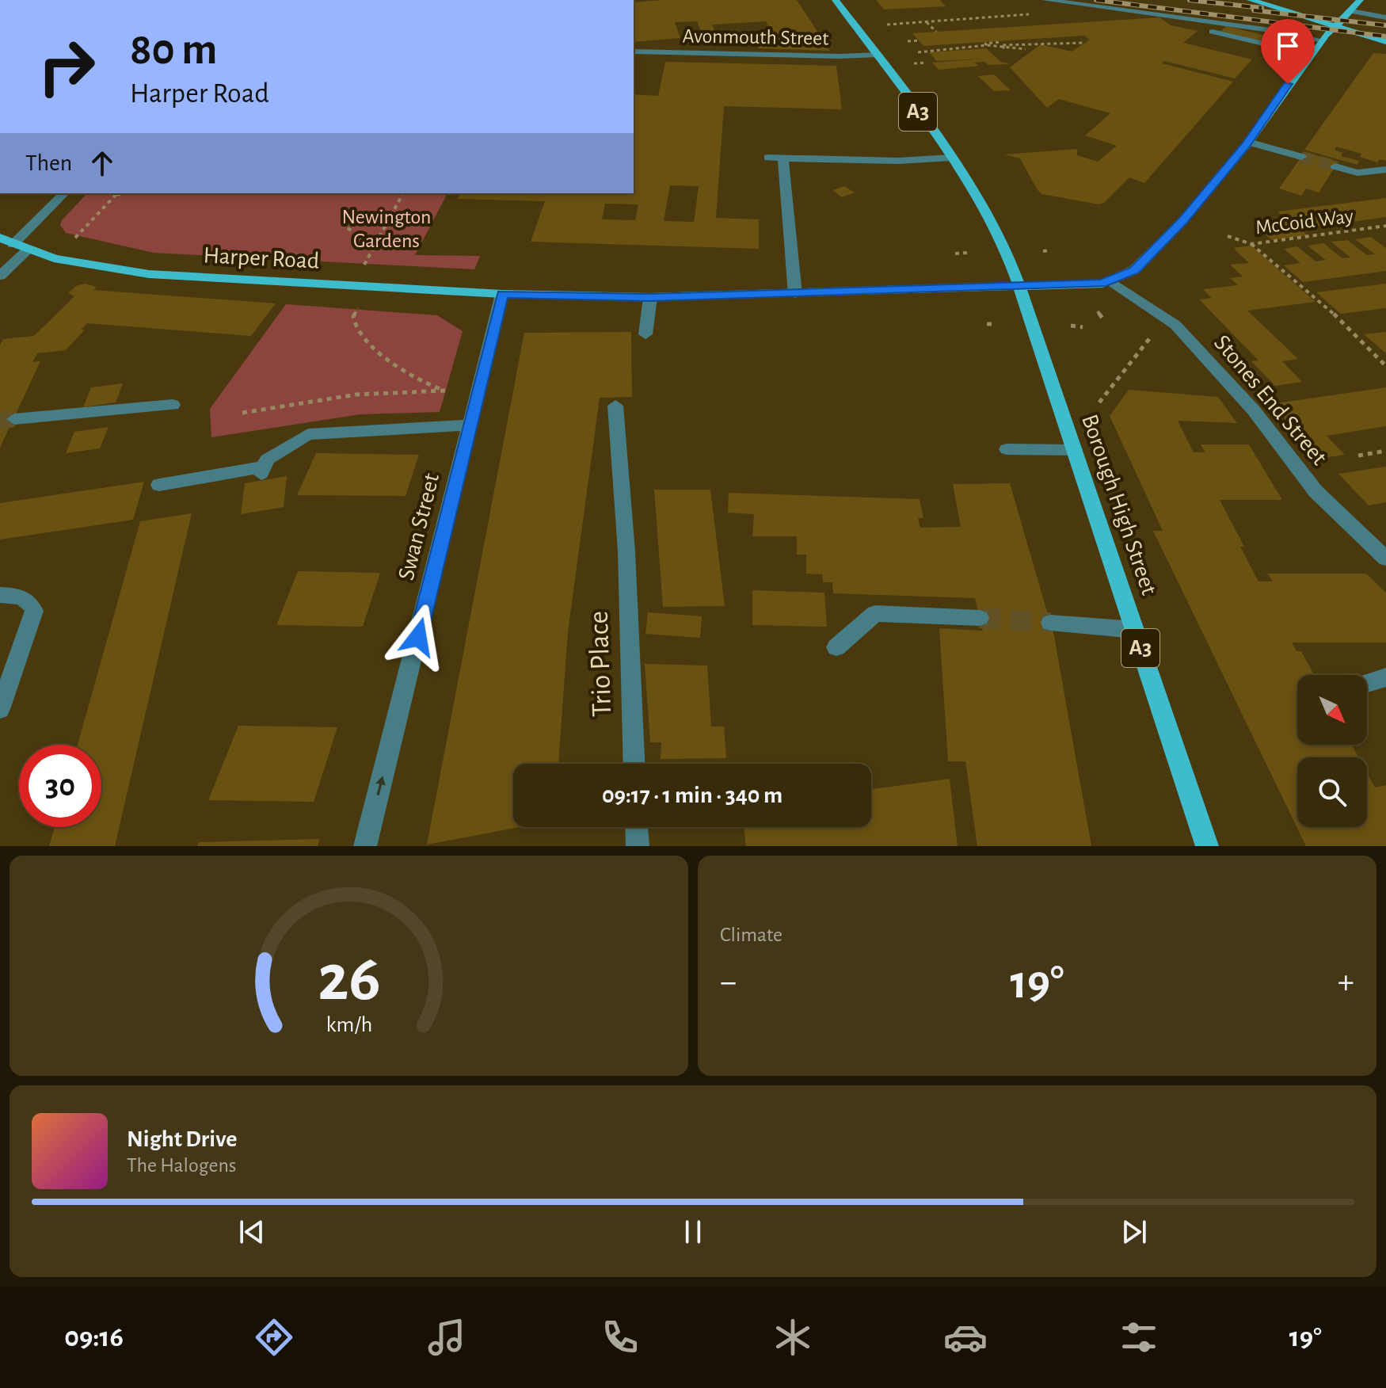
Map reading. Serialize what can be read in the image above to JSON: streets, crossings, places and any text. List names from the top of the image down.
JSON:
{
  "streets": {
    "main road": ["A3", "Harper Road", "Borough High Street"],
    "street": [
      "Avonmouth Street",
      "Stones End Street",
      "Swan Street",
      "Trio Place"
    ],
    "path": ["McCoid Way"]
  },
  "crossings": [
    ["Avonmouth Street", "A3"],
    ["A3", "Harper Road"],
    ["A3", "Borough High Street"],
    ["Harper Road", "Stones End Street"],
    ["Harper Road", "Borough High Street"],
    ["Harper Road", "Swan Street"]
  ],
  "one_way": ["Swan Street"],
  "parks": ["Newington Gardens"],
  "north": "bottom right",
  "page": {
    "turn": ["80 m", "Harper Road"],
    "then": "Then",
    "limit": "30",
    "trip": "09:17 · 1 min · 340 m",
    "tile": "Climate",
    "heat": ["−", "19°", "+"],
    "song": ["Night Drive", "The Halogens"],
    "tabs": ["09:16", "19°"],
    "gauge": ["26", "km/h"]
  }
}
